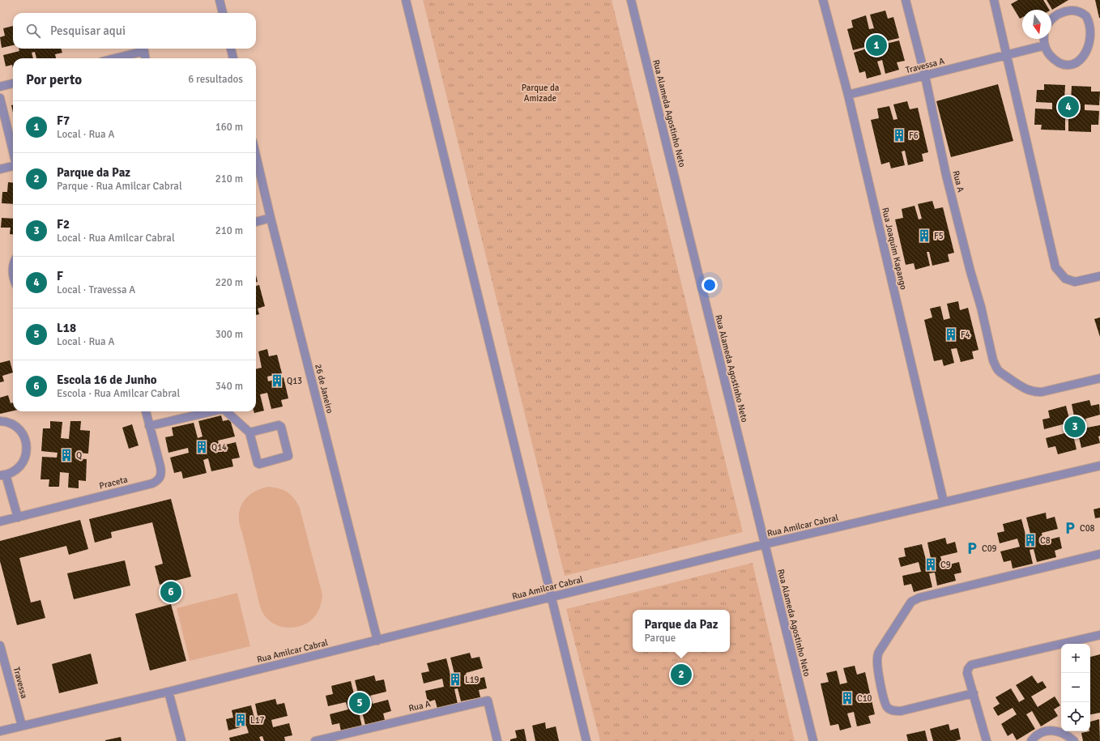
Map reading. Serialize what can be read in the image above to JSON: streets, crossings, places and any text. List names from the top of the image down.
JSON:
{
  "streets": {
    "street": [
      "Travessa A",
      "Rua Alameda Agostinho Neto",
      "Rua A",
      "Rua Joaquim Kapango",
      "26 de Janeiro",
      "Praceta",
      "Rua Amilcar Cabral",
      "Travessa"
    ]
  },
  "crossings": [
    ["Travessa A", "Rua A"],
    ["Travessa A", "Rua Joaquim Kapango"],
    ["Rua Alameda Agostinho Neto", "Rua Amilcar Cabral"],
    ["Rua Joaquim Kapango", "Rua Amilcar Cabral"],
    ["26 de Janeiro", "Rua Amilcar Cabral"],
    ["Rua Amilcar Cabral", "Travessa"]
  ],
  "parks": ["Parque da Amizade"],
  "places": {
    "building": [
      "F6",
      "F5",
      "F4",
      "Q13",
      "Q14",
      "Q",
      "C8",
      "C9",
      "L19",
      "C10",
      "L17"
    ],
    "parking": ["C08", "C09"]
  },
  "north": "bottom",
  "page": {
    "search": "Pesquisar aqui",
    "pins": [
      "1",
      "4",
      "3",
      "6",
      "2",
      "5"
    ],
    "heading": ["Por perto", "6 resultados"],
    "list": [
      {
        "mark": "1",
        "name": "F7",
        "note": "Local · Rua A",
        "value": "160 m"
      },
      {
        "mark": "2",
        "name": "Parque da Paz",
        "note": "Parque · Rua Amilcar Cabral",
        "value": "210 m"
      },
      {
        "mark": "3",
        "name": "F2",
        "note": "Local · Rua Amilcar Cabral",
        "value": "210 m"
      },
      {
        "mark": "4",
        "name": "F",
        "note": "Local · Travessa A",
        "value": "220 m"
      },
      {
        "mark": "5",
        "name": "L18",
        "note": "Local · Rua A",
        "value": "300 m"
      },
      {
        "mark": "6",
        "name": "Escola 16 de Junho",
        "note": "Escola · Rua Amilcar Cabral",
        "value": "340 m"
      }
    ],
    "popup": ["Parque da Paz", "Parque"],
    "map_buttons": ["+", "−"]
  }
}
